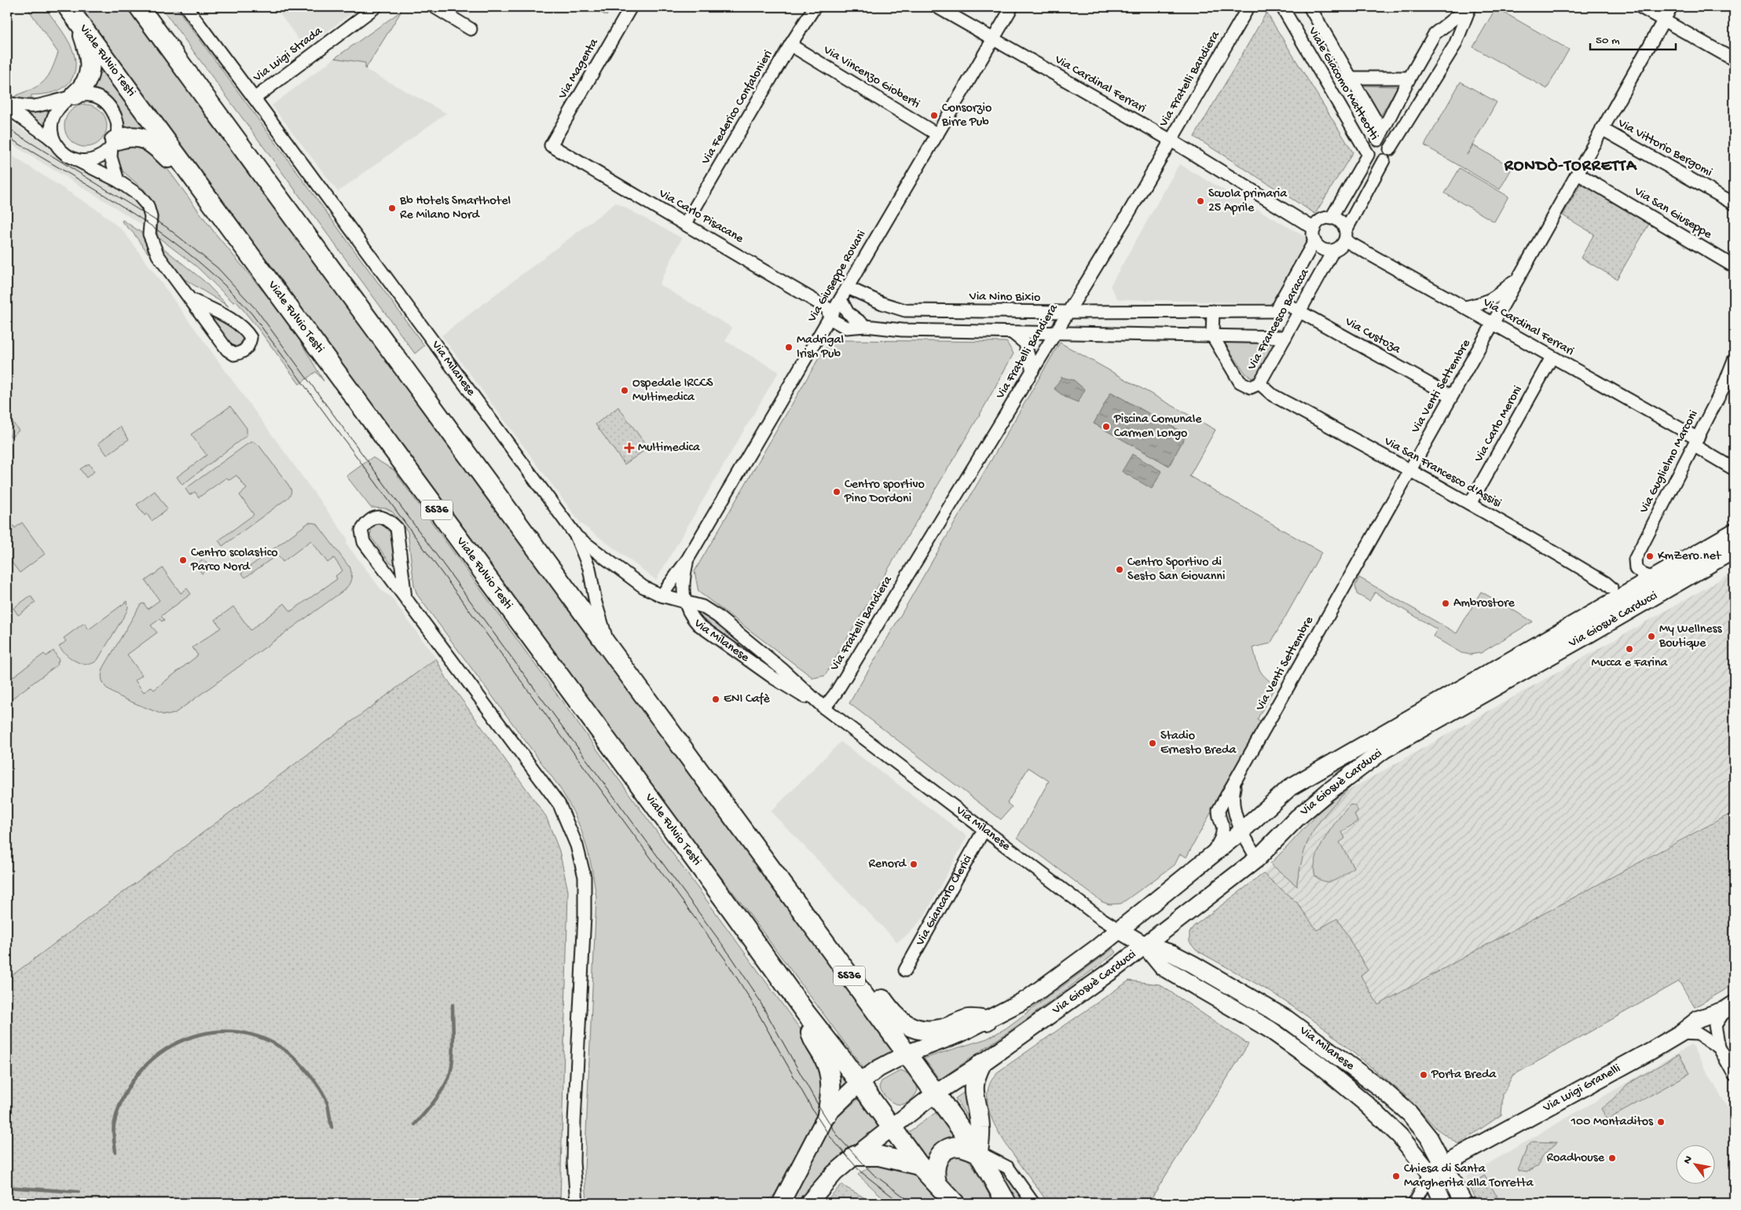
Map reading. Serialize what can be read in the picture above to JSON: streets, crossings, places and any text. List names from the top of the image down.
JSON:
{
  "streets": {
    "main road": [
      "Viale Fulvio Testi",
      "Via Milanese",
      "SS36",
      "Via Giosuè Carducci",
      "Via Luigi Granelli"
    ],
    "street": [
      "Via Luigi Strada",
      "Via Magenta",
      "Via Vincenzo Gioberti",
      "Via Fratelli Bandiera",
      "Viale Giacomo Matteotti",
      "Via Cardinal Ferrari",
      "Via Federico Confalonieri",
      "Via Vittorio Bergomi",
      "Via San Giuseppe",
      "Via Carlo Pisacane",
      "Via Giuseppe Rovani",
      "Via Nino Bixio",
      "Via Francesco Baracca",
      "Via Custoza",
      "Via Venti Settembre",
      "Via Carlo Meroni",
      "Via Guglielmo Marconi",
      "Via San Francesco d'Assisi",
      "Via Giancarlo Clerici"
    ]
  },
  "crossings": [
    ["Via Luigi Strada", "Via Milanese"],
    ["Via Magenta", "Via Carlo Pisacane"],
    ["Via Vincenzo Gioberti", "Via Federico Confalonieri"],
    ["Via Vincenzo Gioberti", "Via Giuseppe Rovani"],
    ["Via Fratelli Bandiera", "Via Cardinal Ferrari"],
    ["Via Fratelli Bandiera", "Via Nino Bixio"],
    ["Via Fratelli Bandiera", "Via Milanese"],
    ["Via Cardinal Ferrari", "Via Giuseppe Rovani"],
    ["Via Cardinal Ferrari", "Via Francesco Baracca"],
    ["Via Cardinal Ferrari", "Via Venti Settembre"],
    ["Via Cardinal Ferrari", "Via Carlo Meroni"],
    ["Via Cardinal Ferrari", "Via Guglielmo Marconi"],
    ["Via Federico Confalonieri", "Via Carlo Pisacane"],
    ["Via Vittorio Bergomi", "Via Venti Settembre"],
    ["Via San Giuseppe", "Via Venti Settembre"],
    ["Via Carlo Pisacane", "Via Giuseppe Rovani"],
    ["Via Giuseppe Rovani", "Via Nino Bixio"],
    ["Via Giuseppe Rovani", "Via Milanese"],
    ["Via Nino Bixio", "Via Francesco Baracca"],
    ["Via Nino Bixio", "Via Custoza"],
    ["Via Francesco Baracca", "Via Custoza"],
    ["Via Francesco Baracca", "Via San Francesco d'Assisi"],
    ["Via Custoza", "Via Venti Settembre"],
    ["Via Milanese", "Via Giosuè Carducci"],
    ["Via Milanese", "Via Giancarlo Clerici"],
    ["Via Milanese", "Via Luigi Granelli"],
    ["Via Venti Settembre", "Via San Francesco d'Assisi"],
    ["Via Venti Settembre", "Via Giosuè Carducci"],
    ["Via Carlo Meroni", "Via San Francesco d'Assisi"],
    ["Via Guglielmo Marconi", "Via Giosuè Carducci"],
    ["SS36", "Via Giosuè Carducci"]
  ],
  "districts": ["RONDÒ-TORRETTA"],
  "places": {
    "other": [
      "Consorzio Birre Pub",
      "Scuola primaria 25 Aprile",
      "Bb Hotels Smarthotel Re Milano Nord",
      "Madrigal Irish Pub",
      "Ospedale IRCCS Multimedica",
      "Piscina Comunale Carmen Longo",
      "Centro sportivo Pino Dordoni",
      "KmZero.net",
      "Centro scolastico Parco Nord",
      "Centro Sportivo di Sesto San Giovanni",
      "Ambrostore",
      "My Wellness Boutique",
      "Mucca e Farina",
      "ENI Cafè",
      "Stadio Ernesto Breda",
      "Renord",
      "Porta Breda",
      "100 Montaditos",
      "Roadhouse",
      "Chiesa di Santa Margherita alla Torretta"
    ],
    "health": ["Multimedica"]
  },
  "scale_bar": "50 m",
  "north": "top left"
}
